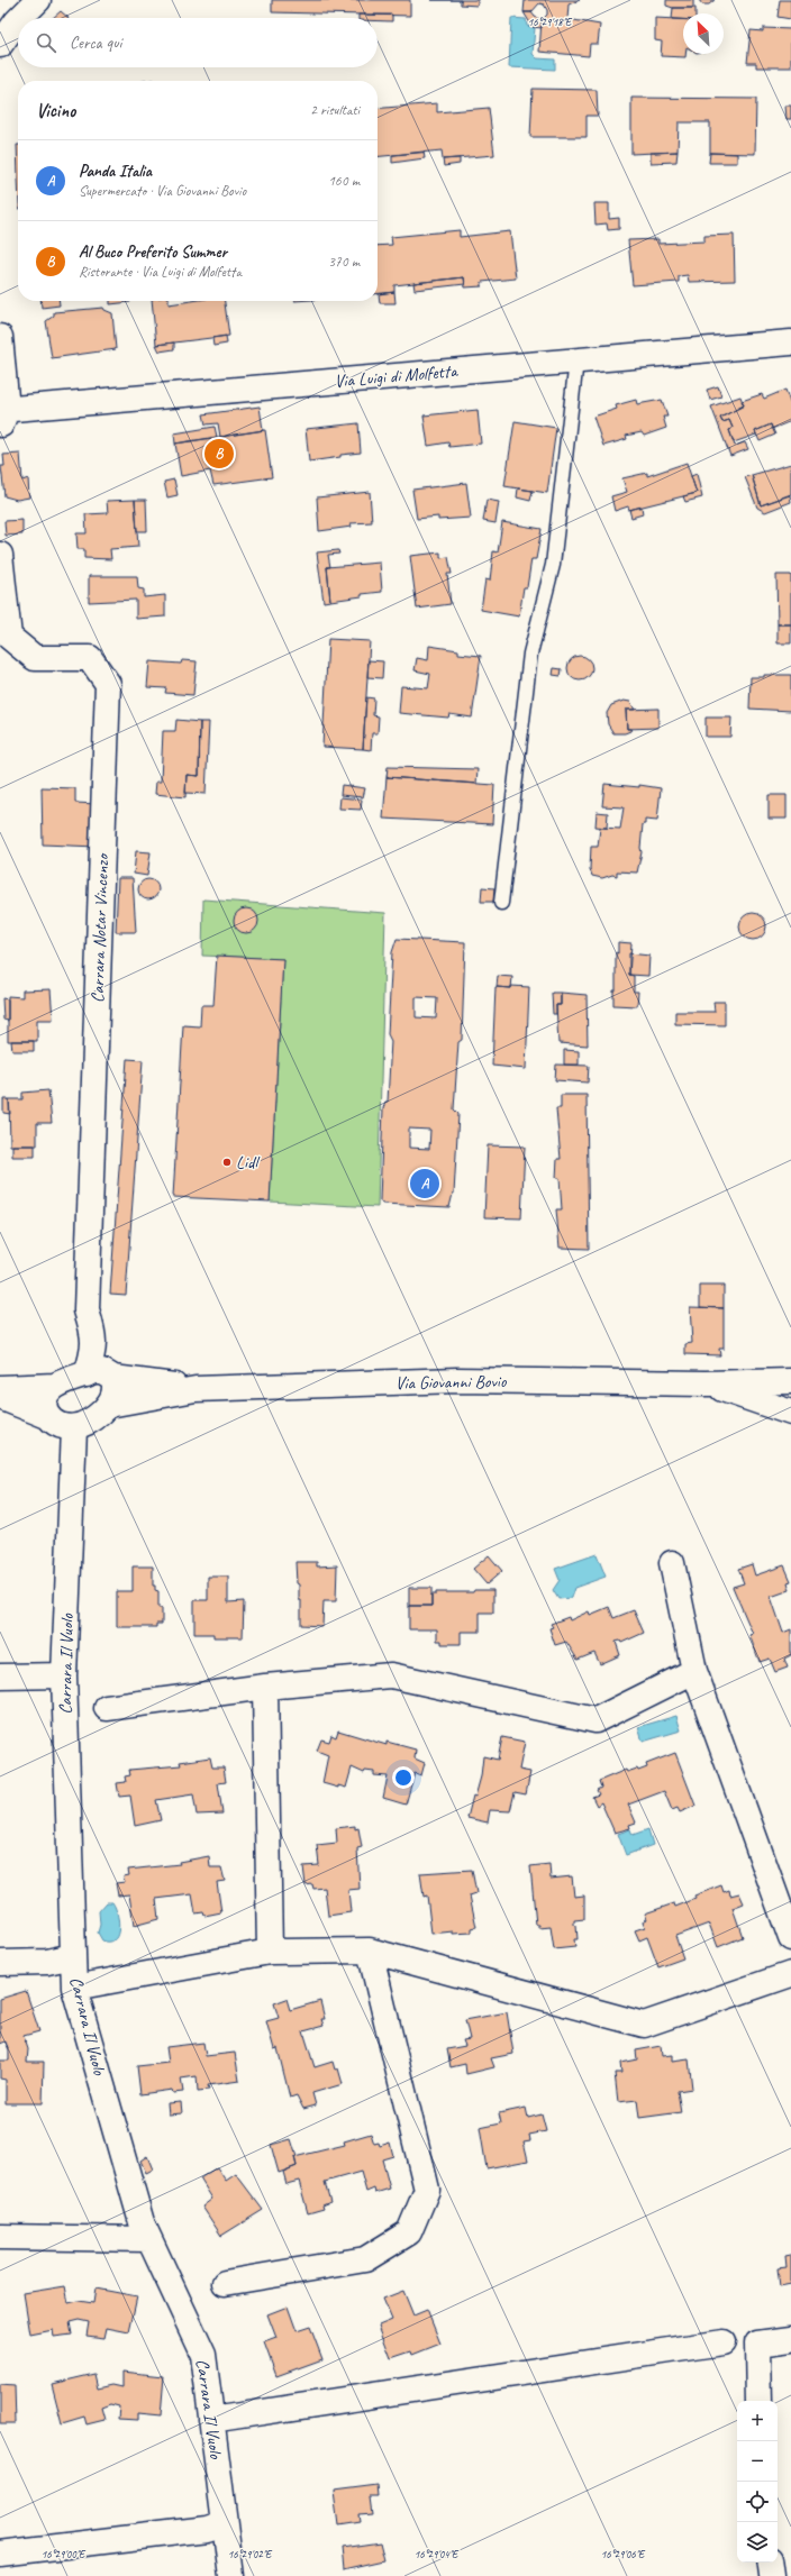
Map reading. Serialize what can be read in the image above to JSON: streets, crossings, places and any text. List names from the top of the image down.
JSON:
{
  "streets": {
    "street": [
      "Via Luigi di Molfetta",
      "Carrara Notar Vincenzo",
      "Via Giovanni Bovio",
      "Carrara Il Vuolo"
    ]
  },
  "crossings": [
    ["Carrara Notar Vincenzo", "Carrara Il Vuolo"]
  ],
  "places": ["Lidl"],
  "north": "top left",
  "page": {
    "search": "Cerca qui",
    "heading": ["Vicino", "2 risultati"],
    "list": [
      {
        "mark": "A",
        "name": "Panda Italia",
        "note": "Supermercato · Via Giovanni Bovio",
        "value": "160 m"
      },
      {
        "mark": "B",
        "name": "Al Buco Preferito Summer",
        "note": "Ristorante · Via Luigi di Molfetta",
        "value": "370 m"
      }
    ],
    "pins": ["B", "A"],
    "map_buttons": ["+", "−"]
  },
  "coordinates": [
    "16°29'18\"E",
    "16°29'00\"E",
    "16°29'02\"E",
    "16°29'04\"E",
    "16°29'06\"E"
  ]
}
